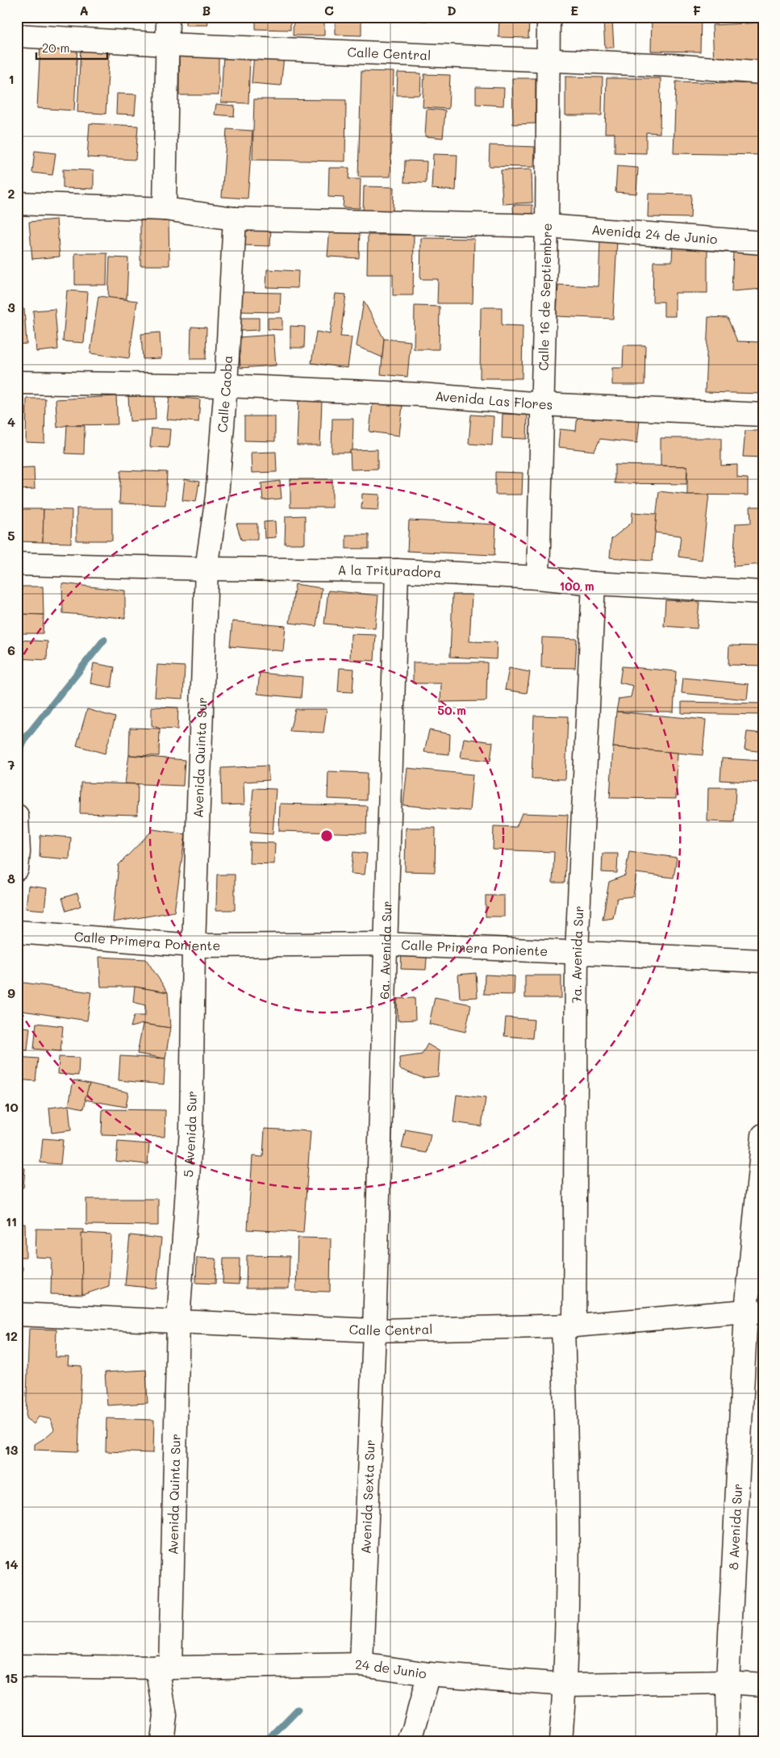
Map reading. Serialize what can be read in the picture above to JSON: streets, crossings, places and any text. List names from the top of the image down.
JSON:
{
  "streets": {
    "street": [
      "Calle Central",
      "Avenida 24 de Junio",
      "Calle 16 de Septiembre",
      "Calle Caoba",
      "Avenida Las Flores",
      "A la Trituradora",
      "Avenida Quinta Sur",
      "Calle Primera Poniente",
      "6a. Avenida Sur",
      "7a. Avenida Sur",
      "5 Avenida Sur",
      "Avenida Sexta Sur",
      "8 Avenida Sur",
      "24 de Junio"
    ]
  },
  "crossings": [
    ["Calle Central", "Calle 16 de Septiembre"],
    ["Calle Central", "Avenida Quinta Sur"],
    ["Calle Central", "6a. Avenida Sur"],
    ["Calle Central", "7a. Avenida Sur"],
    ["Calle Central", "5 Avenida Sur"],
    ["Calle Central", "Avenida Sexta Sur"],
    ["Calle Central", "8 Avenida Sur"],
    ["Avenida 24 de Junio", "Calle 16 de Septiembre"],
    ["Avenida 24 de Junio", "Calle Caoba"],
    ["Calle 16 de Septiembre", "Avenida Las Flores"],
    ["Calle 16 de Septiembre", "A la Trituradora"],
    ["Calle Caoba", "Avenida Las Flores"],
    ["Calle Caoba", "A la Trituradora"],
    ["Calle Caoba", "Avenida Quinta Sur"],
    ["A la Trituradora", "Avenida Quinta Sur"],
    ["A la Trituradora", "6a. Avenida Sur"],
    ["A la Trituradora", "7a. Avenida Sur"],
    ["Avenida Quinta Sur", "Calle Primera Poniente"],
    ["Avenida Quinta Sur", "5 Avenida Sur"],
    ["Avenida Quinta Sur", "24 de Junio"],
    ["Calle Primera Poniente", "6a. Avenida Sur"],
    ["Calle Primera Poniente", "7a. Avenida Sur"],
    ["Calle Primera Poniente", "5 Avenida Sur"],
    ["6a. Avenida Sur", "Avenida Sexta Sur"],
    ["7a. Avenida Sur", "24 de Junio"],
    ["Avenida Sexta Sur", "24 de Junio"],
    ["8 Avenida Sur", "24 de Junio"]
  ],
  "scale_bar": "20 m",
  "grid": {
    "columns": [
      "A",
      "B",
      "C",
      "D",
      "E",
      "F"
    ],
    "rows": [
      "1",
      "2",
      "3",
      "4",
      "5",
      "6",
      "7",
      "8",
      "9",
      "10",
      "11",
      "12",
      "13",
      "14",
      "15"
    ]
  },
  "rings": ["100 m", "50 m"]
}
